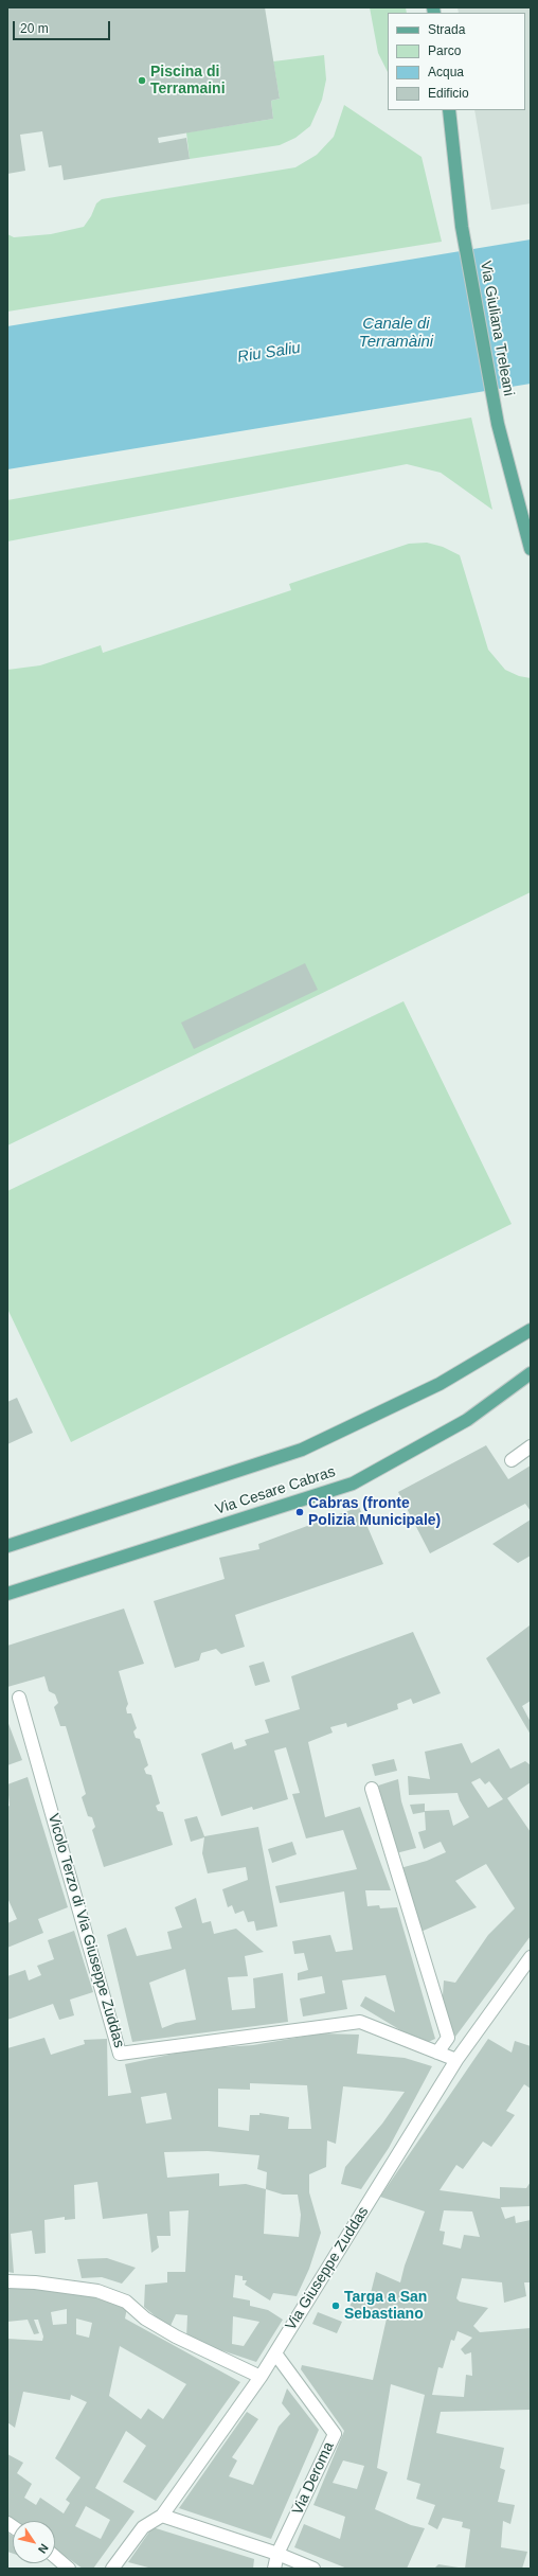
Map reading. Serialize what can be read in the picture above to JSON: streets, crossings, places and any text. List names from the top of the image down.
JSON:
{
  "streets": {
    "main road": ["Via Giuliana Treleani", "Via Cesare Cabras"],
    "street": ["Vicolo Terzo di Via Giuseppe Zuddas", "Via Giuseppe Zuddas", "Via Deroma"]
  },
  "crossings": [
    ["Vicolo Terzo di Via Giuseppe Zuddas", "Via Giuseppe Zuddas"],
    ["Via Giuseppe Zuddas", "Via Deroma"]
  ],
  "water": ["Canale di Terramàini", "Riu Saliu"],
  "places": ["Piscina di Terramaini", "Cabras (fronte Polizia Municipale)", "Targa a San Sebastiano"],
  "legend": [
    "Strada",
    "Parco",
    "Acqua",
    "Edificio"
  ],
  "scale_bar": "20 m",
  "north": "bottom right"
}
